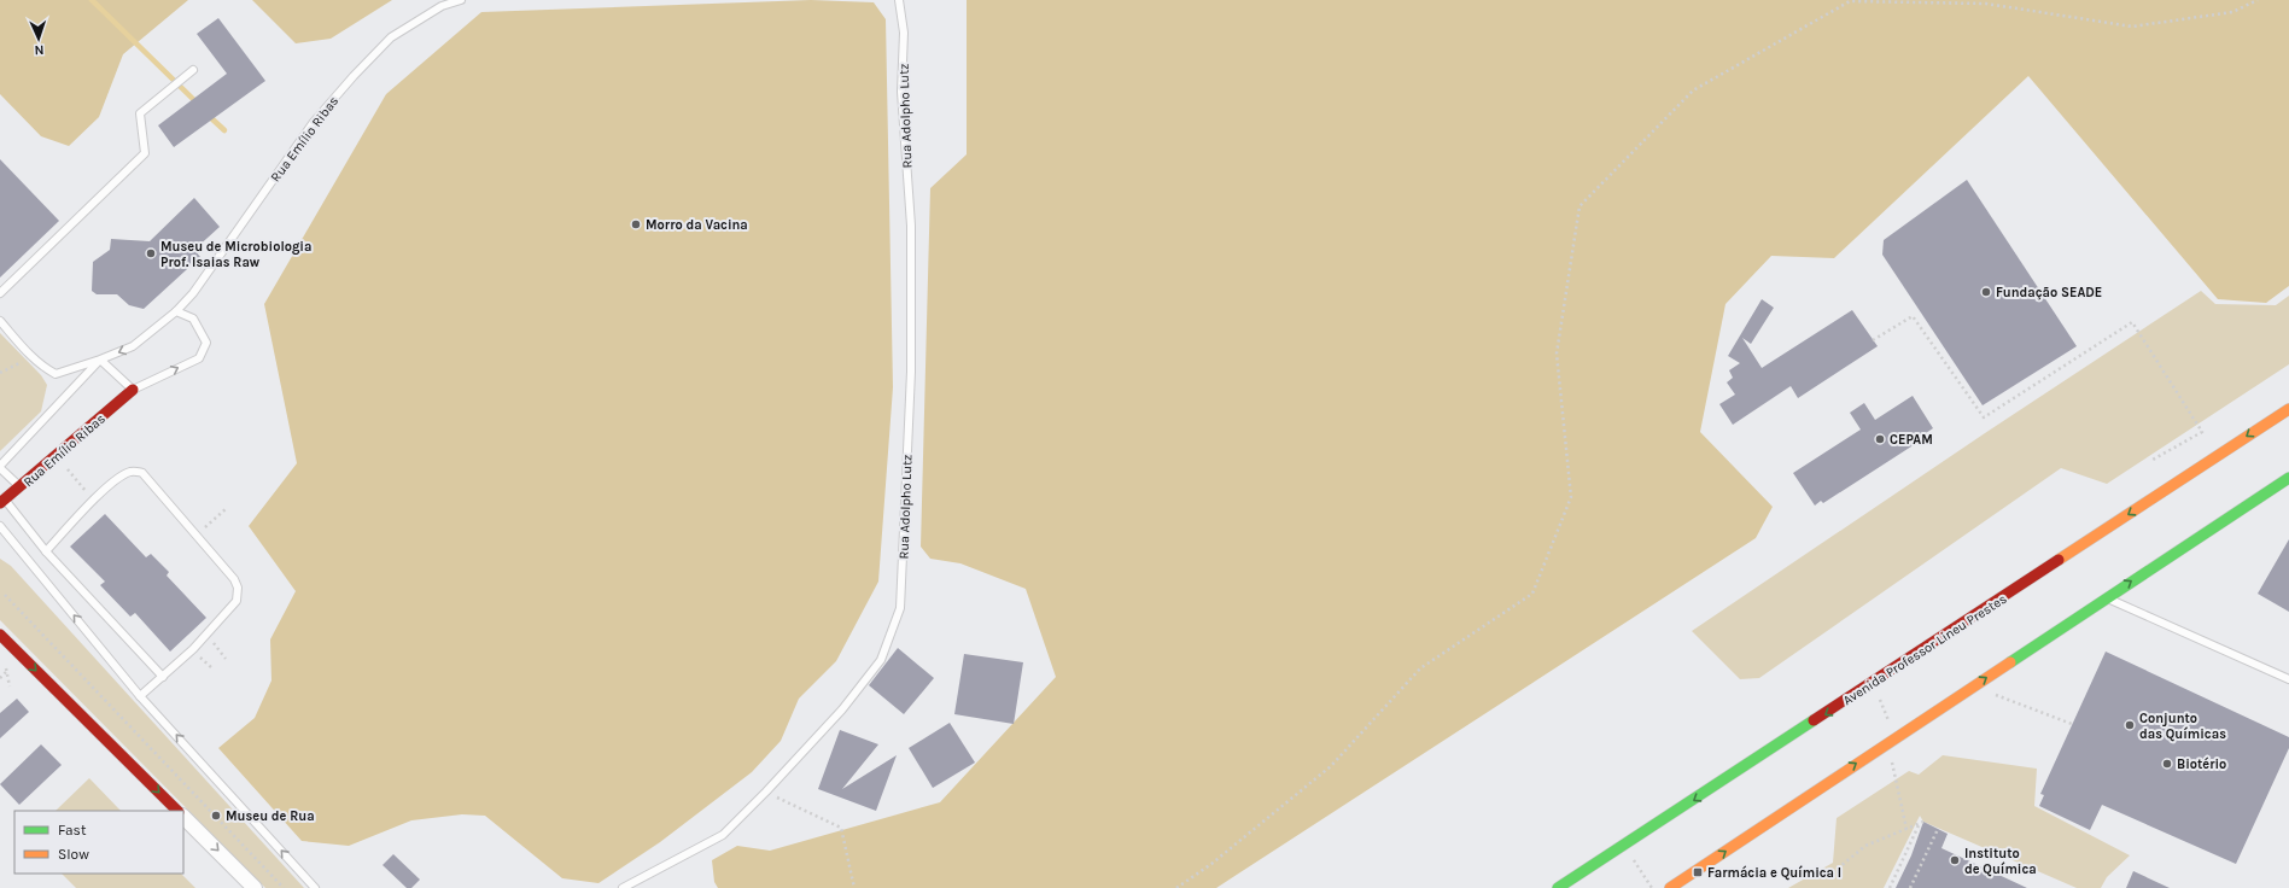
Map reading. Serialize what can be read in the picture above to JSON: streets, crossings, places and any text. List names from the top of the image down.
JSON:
{
  "streets": {
    "main road": ["Rua Emílio Ribas", "Avenida Professor Lineu Prestes"],
    "lane": ["Rua Adolpho Lutz"]
  },
  "places": {
    "other": [
      "Morro da Vacina",
      "Museu de Microbiologia Prof. Isaias Raw",
      "Fundação SEADE",
      "CEPAM",
      "Conjunto das Químicas",
      "Biotério",
      "Museu de Rua",
      "Instituto de Química"
    ],
    "transit": ["Farmácia e Química I"]
  },
  "legend": ["Fast", "Slow"],
  "north": "bottom"
}
